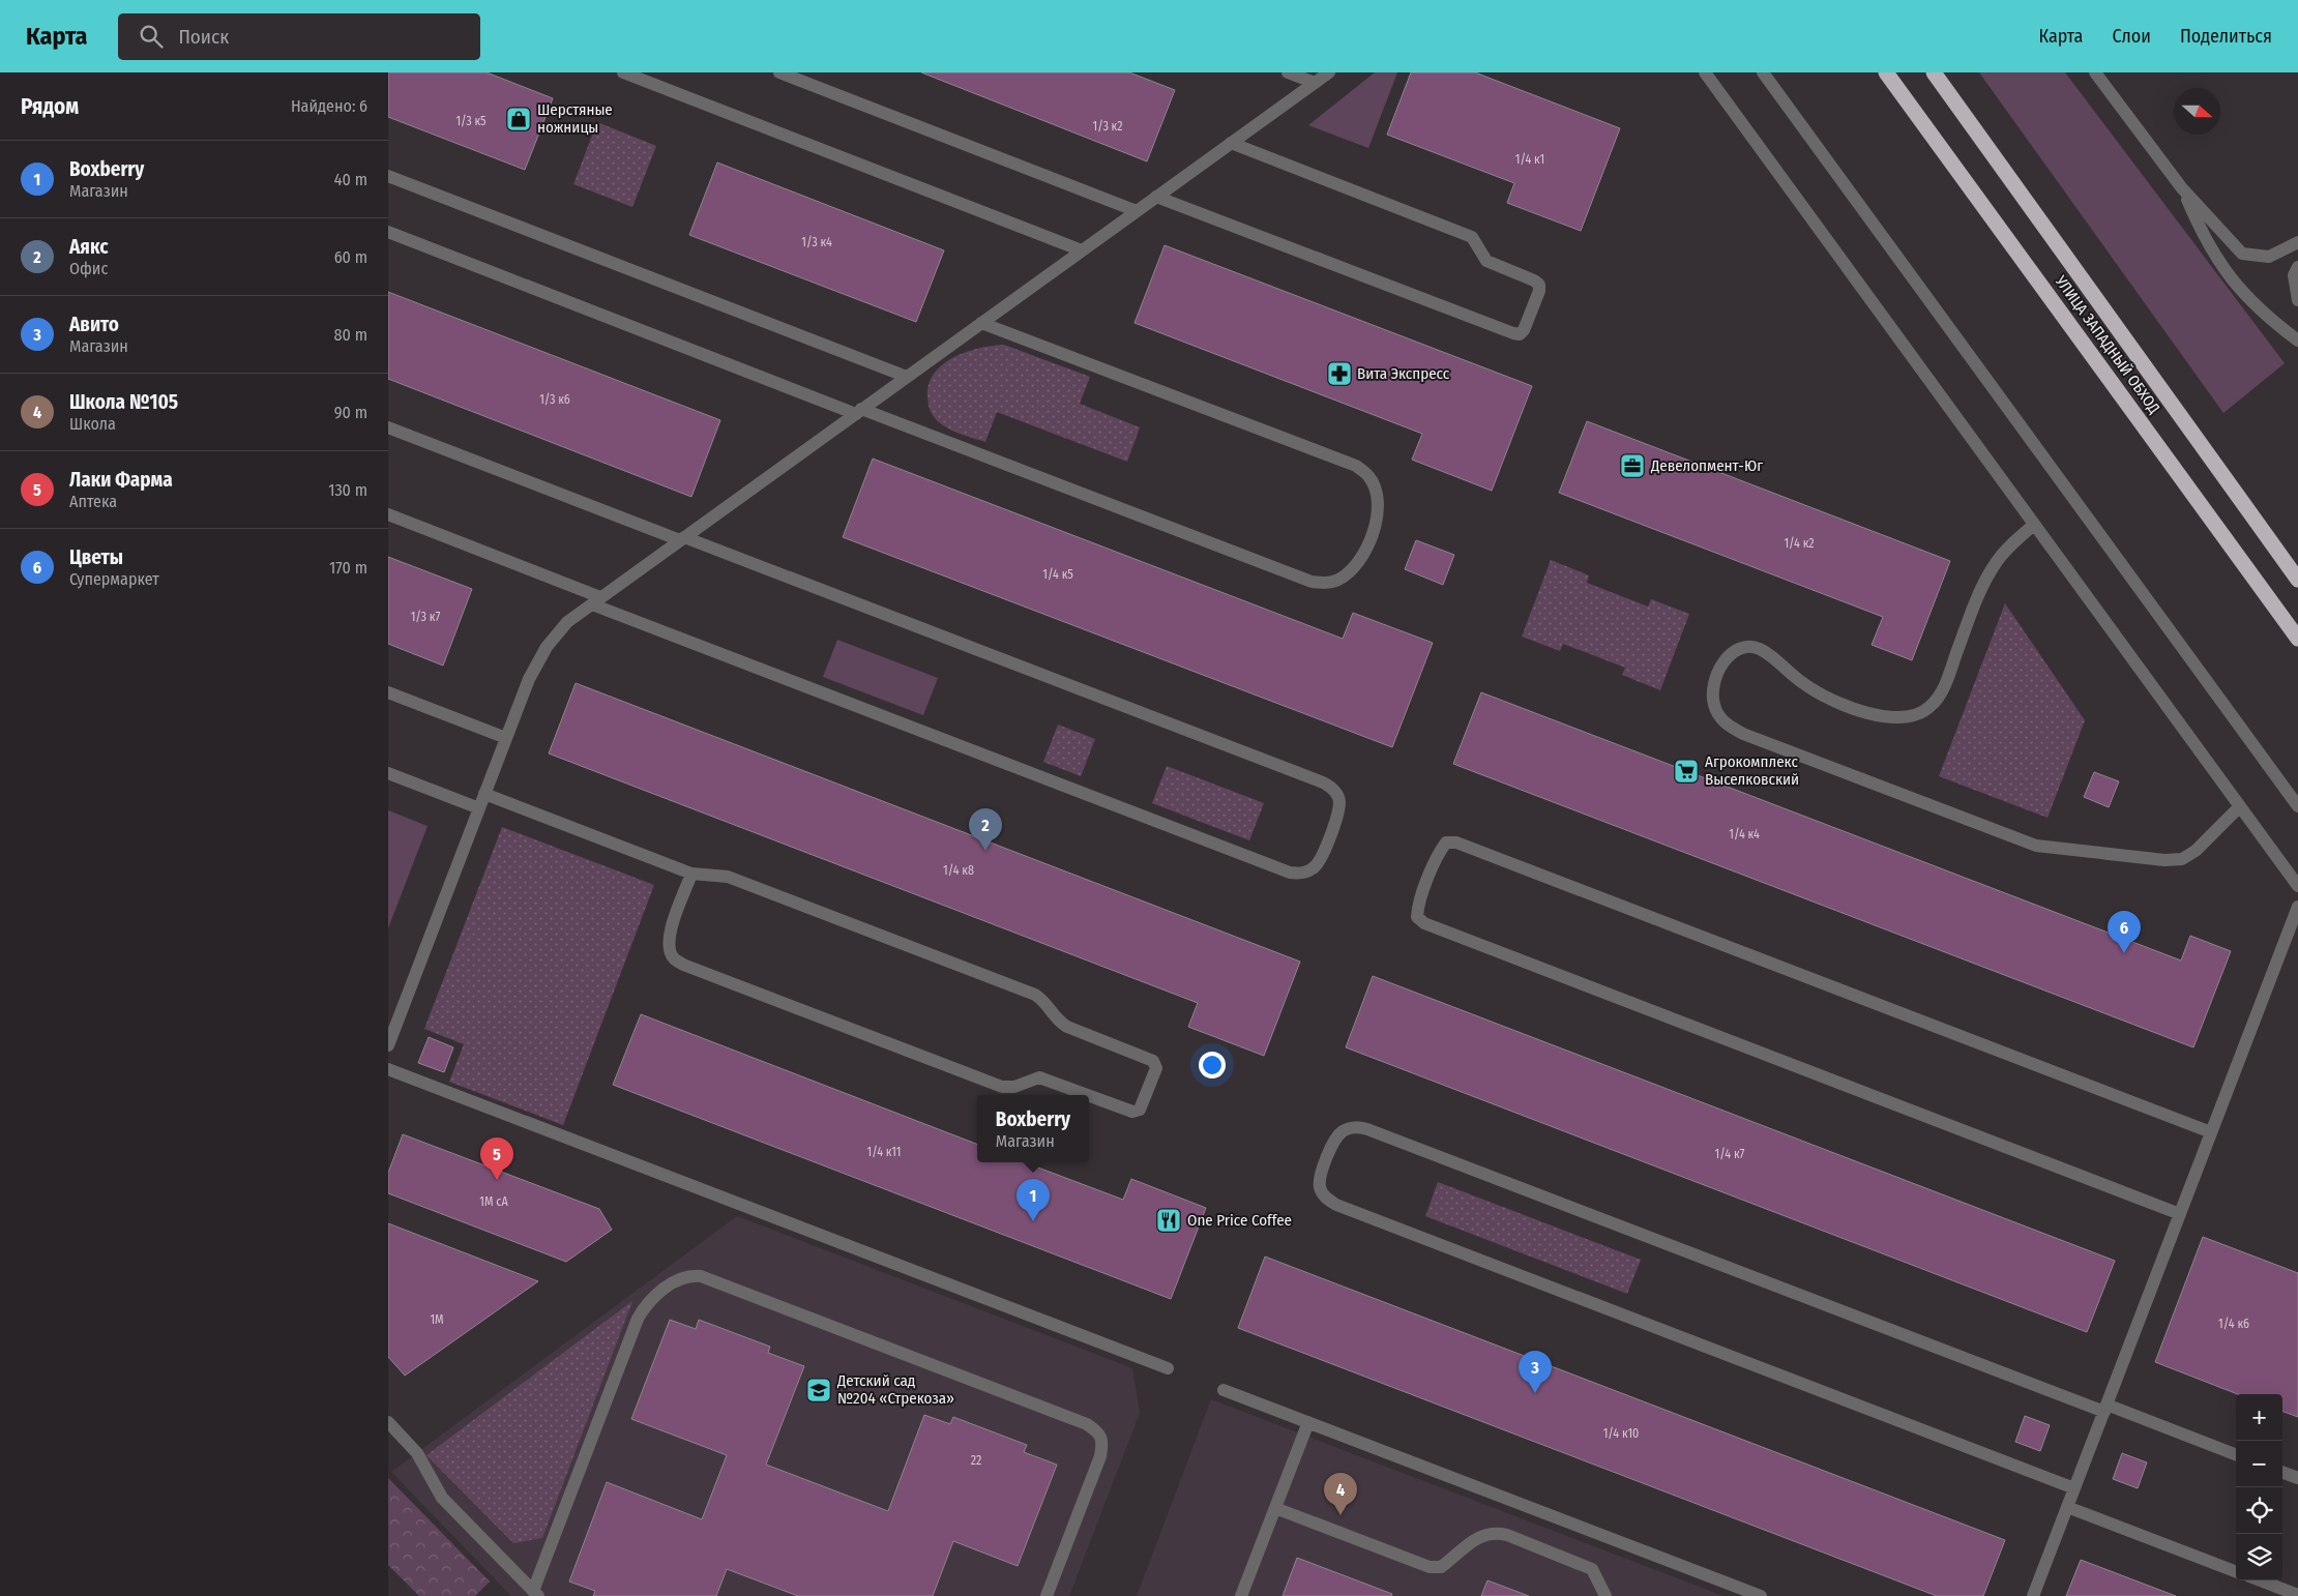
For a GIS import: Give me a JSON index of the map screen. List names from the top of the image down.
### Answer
{
  "streets": {
    "highway": ["УЛИЦА ЗАПАДНЫЙ ОБХОД"]
  },
  "places": {
    "shop": ["Шерстяные ножницы"],
    "pharmacy": ["Вита Экспресс"],
    "office": ["Девелопмент-Юг"],
    "supermarket": ["Агрокомплекс Выселковский"],
    "restaurant": ["One Price Coffee"],
    "school or university": ["Детский сад №204 «Стрекоза»"]
  },
  "house_numbers": [
    "1/3 к5",
    "1/3 к2",
    "1/4 к1",
    "1/3 к4",
    "1/3 к6",
    "1/4 к2",
    "1/4 к5",
    "1/3 к7",
    "1/4 к4",
    "1/4 к8",
    "1/4 к11",
    "1/4 к7",
    "1М сА",
    "1М",
    "1/4 к6",
    "1/4 к10",
    "22"
  ],
  "north": "right",
  "page": {
    "header": "Карта",
    "search": "Поиск",
    "nav": ["Карта", "Слои", "Поделиться"],
    "heading": ["Рядом", "Найдено: 6"],
    "list": [
      {
        "mark": "1",
        "name": "Boxberry",
        "note": "Магазин",
        "value": "40 m"
      },
      {
        "mark": "2",
        "name": "Аякс",
        "note": "Офис",
        "value": "60 m"
      },
      {
        "mark": "3",
        "name": "Авито",
        "note": "Магазин",
        "value": "80 m"
      },
      {
        "mark": "4",
        "name": "Школа №105",
        "note": "Школа",
        "value": "90 m"
      },
      {
        "mark": "5",
        "name": "Лаки Фарма",
        "note": "Аптека",
        "value": "130 m"
      },
      {
        "mark": "6",
        "name": "Цветы",
        "note": "Супермаркет",
        "value": "170 m"
      }
    ],
    "pins": [
      "2",
      "6",
      "5",
      "1",
      "3",
      "4"
    ],
    "popup": ["Boxberry", "Магазин"],
    "map_buttons": ["+", "−"]
  }
}
